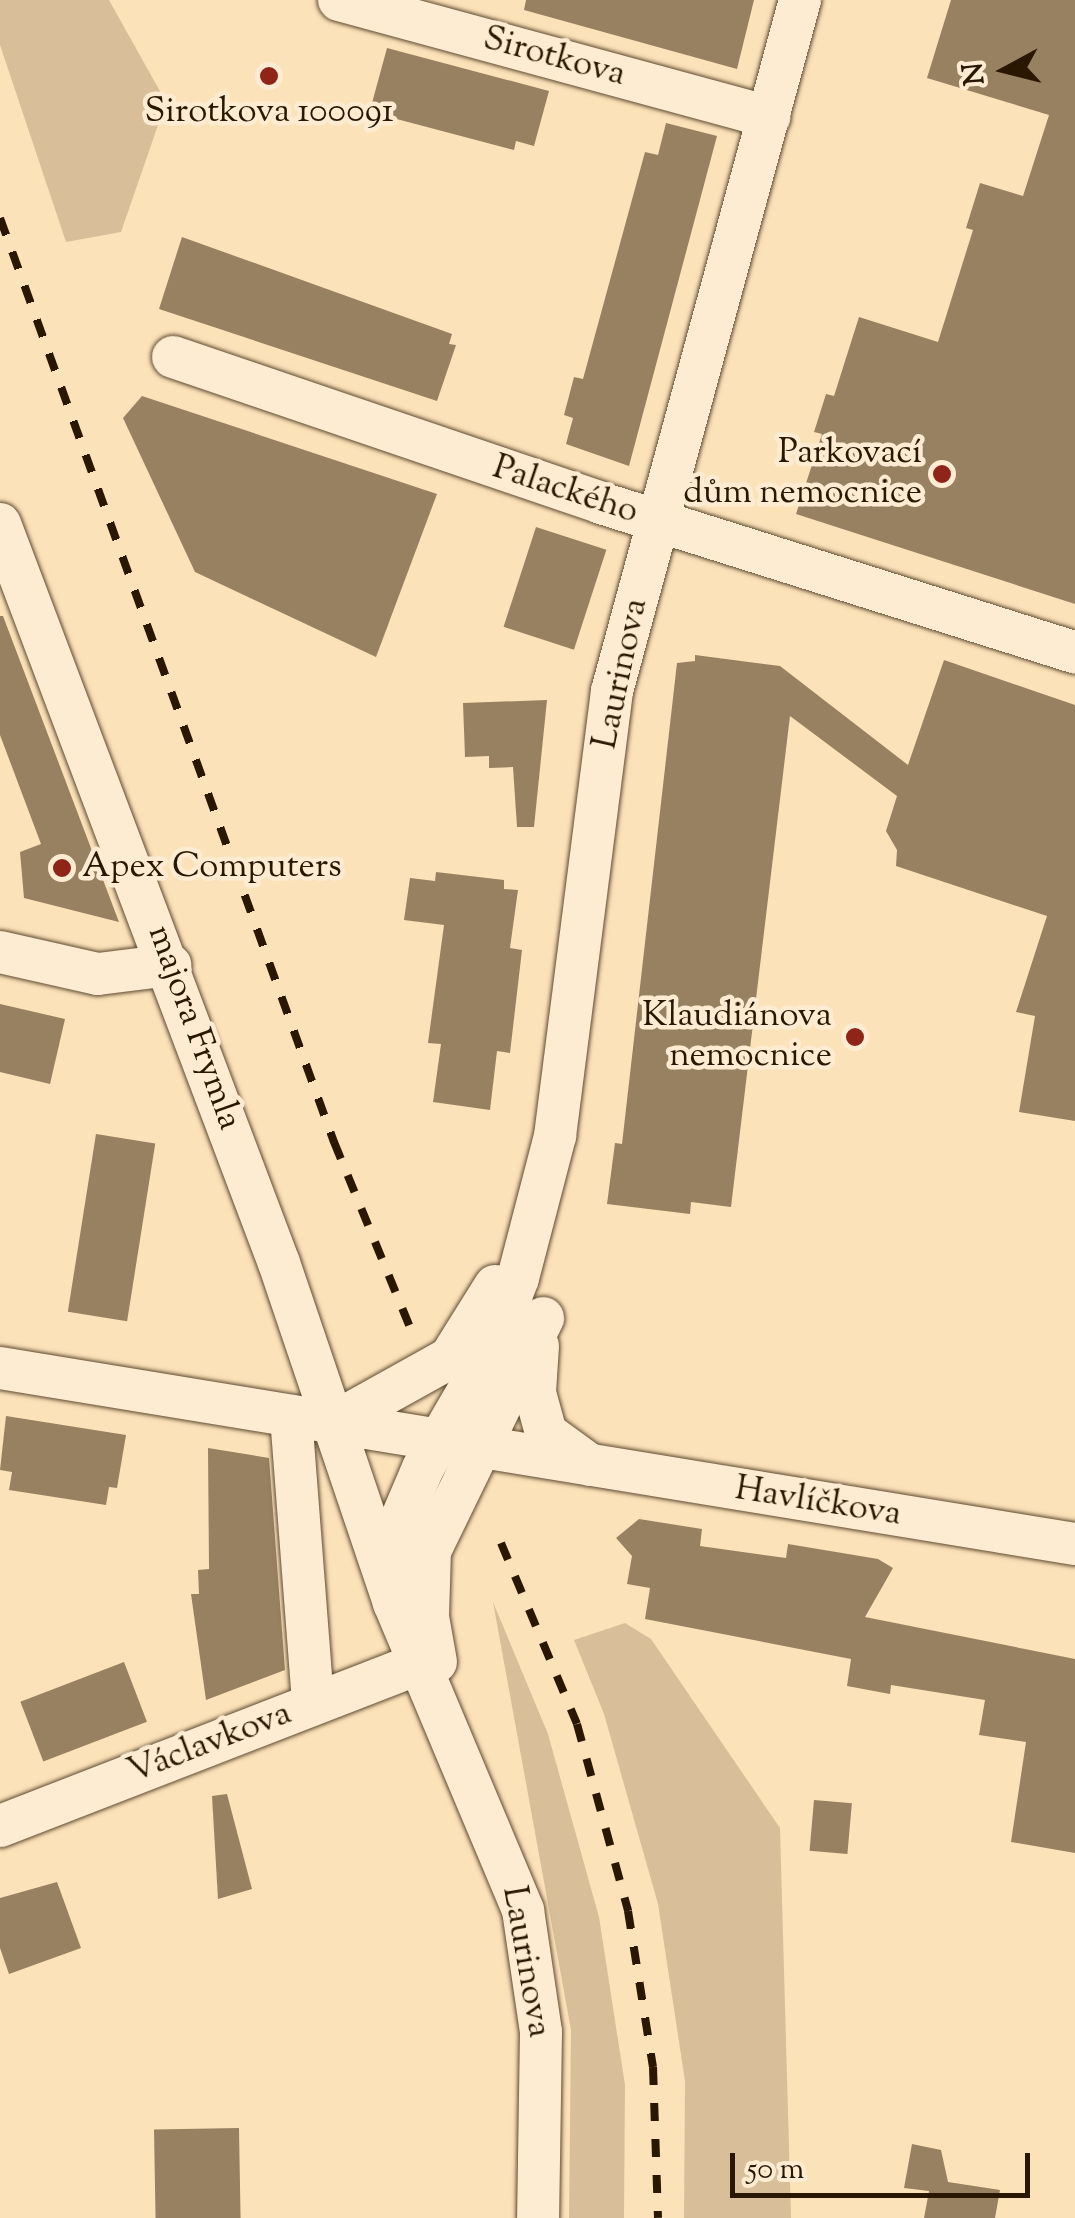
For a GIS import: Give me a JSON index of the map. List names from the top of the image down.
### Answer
{
  "streets": {
    "street": [
      "Sirotkova",
      "Palackého",
      "Laurinova",
      "majora Frymla",
      "Havlíčkova",
      "Václavkova"
    ]
  },
  "crossings": [
    ["Sirotkova", "Laurinova"],
    ["Palackého", "Laurinova"],
    ["Laurinova", "majora Frymla"],
    ["Laurinova", "Havlíčkova"],
    ["Laurinova", "Václavkova"],
    ["majora Frymla", "Havlíčkova"]
  ],
  "places": [
    "Sirotkova 100091",
    "Parkovací dům nemocnice",
    "Apex Computers",
    "Klaudiánova nemocnice"
  ],
  "scale_bar": "50 m",
  "north": "left"
}
